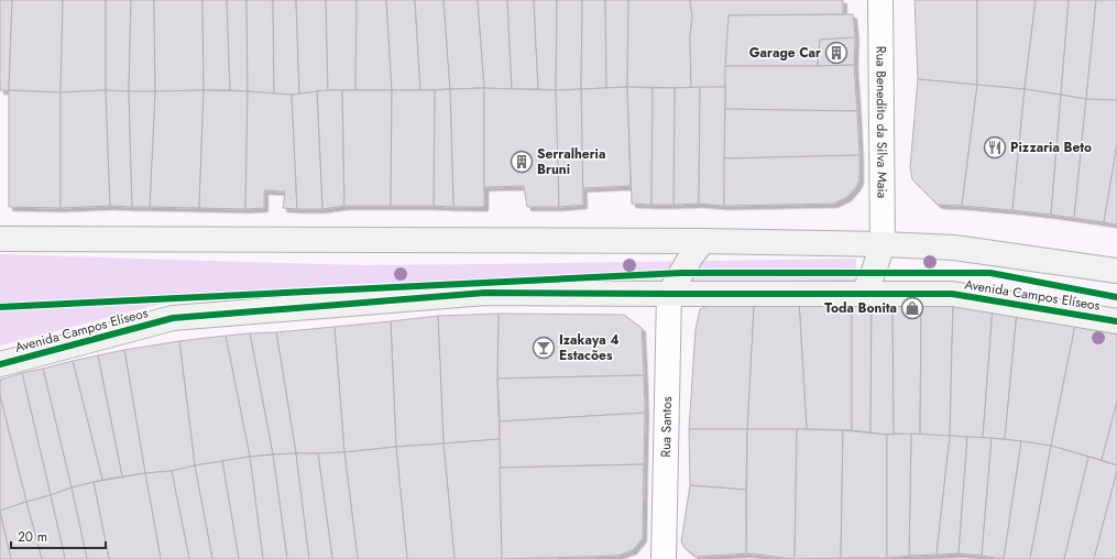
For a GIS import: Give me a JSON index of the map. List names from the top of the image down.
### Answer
{
  "streets": {
    "street": ["Rua Benedito da Silva Maia", "Avenida Campos Elíseos", "Rua Santos"]
  },
  "crossings": [
    ["Avenida Campos Elíseos", "Rua Santos"]
  ],
  "places": {
    "building": ["Garage Car", "Serralheria Bruni"],
    "restaurant": ["Pizzaria Beto"],
    "shop": ["Toda Bonita"],
    "bar": ["Izakaya 4 Estacões"]
  },
  "scale_bar": "20 m"
}
